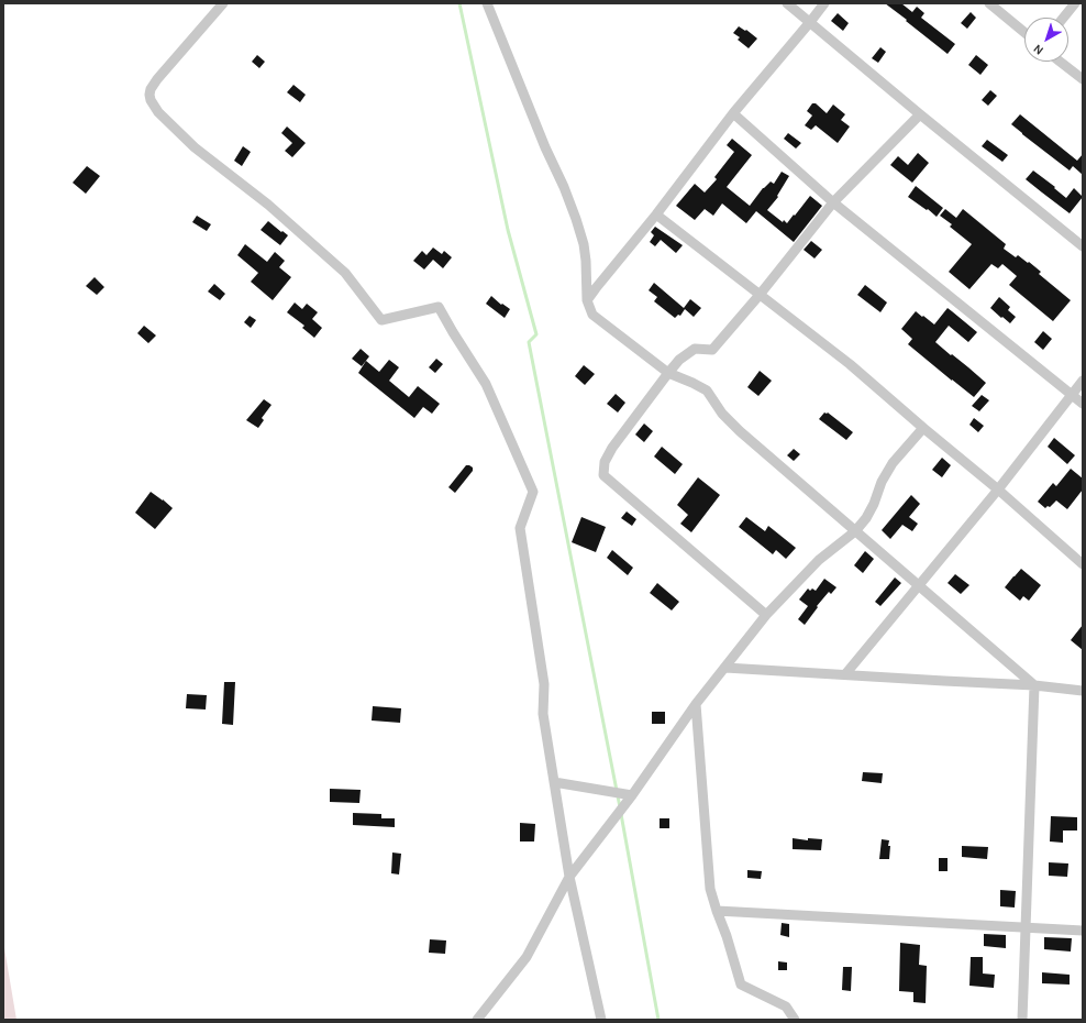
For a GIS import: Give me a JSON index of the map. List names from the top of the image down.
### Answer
{
  "north": "bottom left"
}
